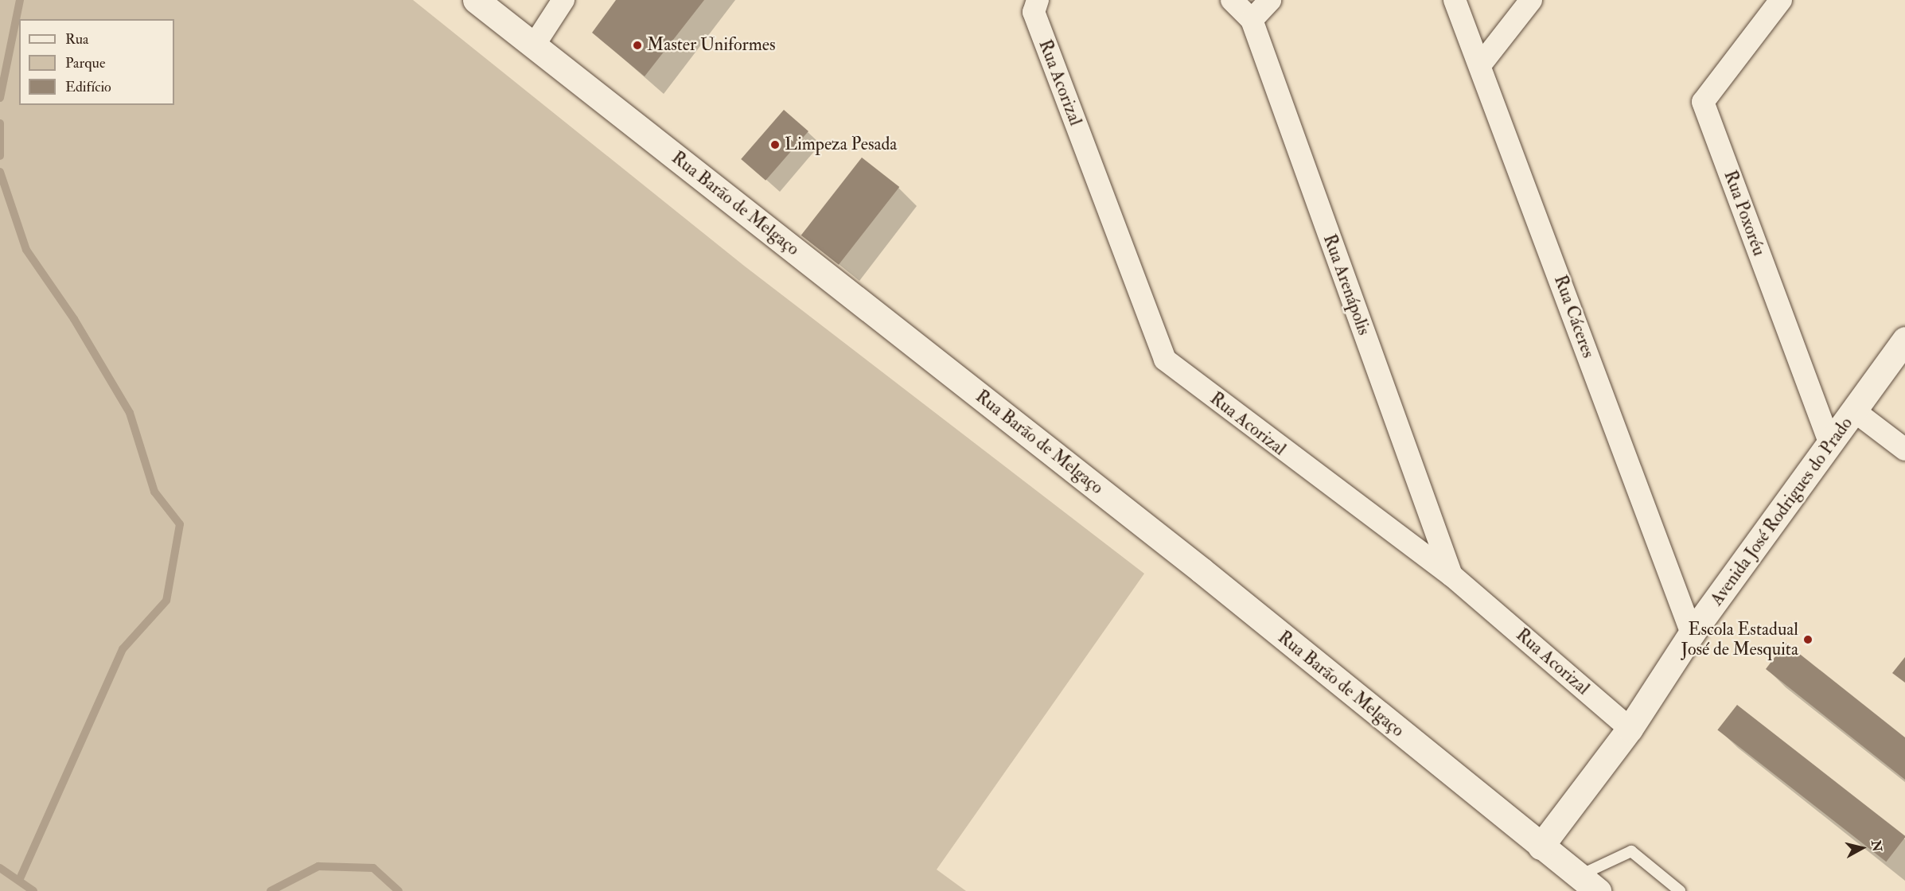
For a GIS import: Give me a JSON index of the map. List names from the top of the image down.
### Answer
{
  "streets": {
    "street": [
      "Rua Acorizal",
      "Rua Barão de Melgaço",
      "Rua Poxoréu",
      "Rua Arenápolis",
      "Rua Cáceres",
      "Avenida José Rodrigues do Prado"
    ]
  },
  "crossings": [
    ["Rua Acorizal", "Rua Arenápolis"],
    ["Rua Acorizal", "Avenida José Rodrigues do Prado"],
    ["Rua Barão de Melgaço", "Avenida José Rodrigues do Prado"],
    ["Rua Poxoréu", "Avenida José Rodrigues do Prado"],
    ["Rua Cáceres", "Avenida José Rodrigues do Prado"]
  ],
  "places": ["Master Uniformes", "Limpeza Pesada", "Escola Estadual José de Mesquita"],
  "legend": ["Rua", "Parque", "Edifício"],
  "north": "right"
}
